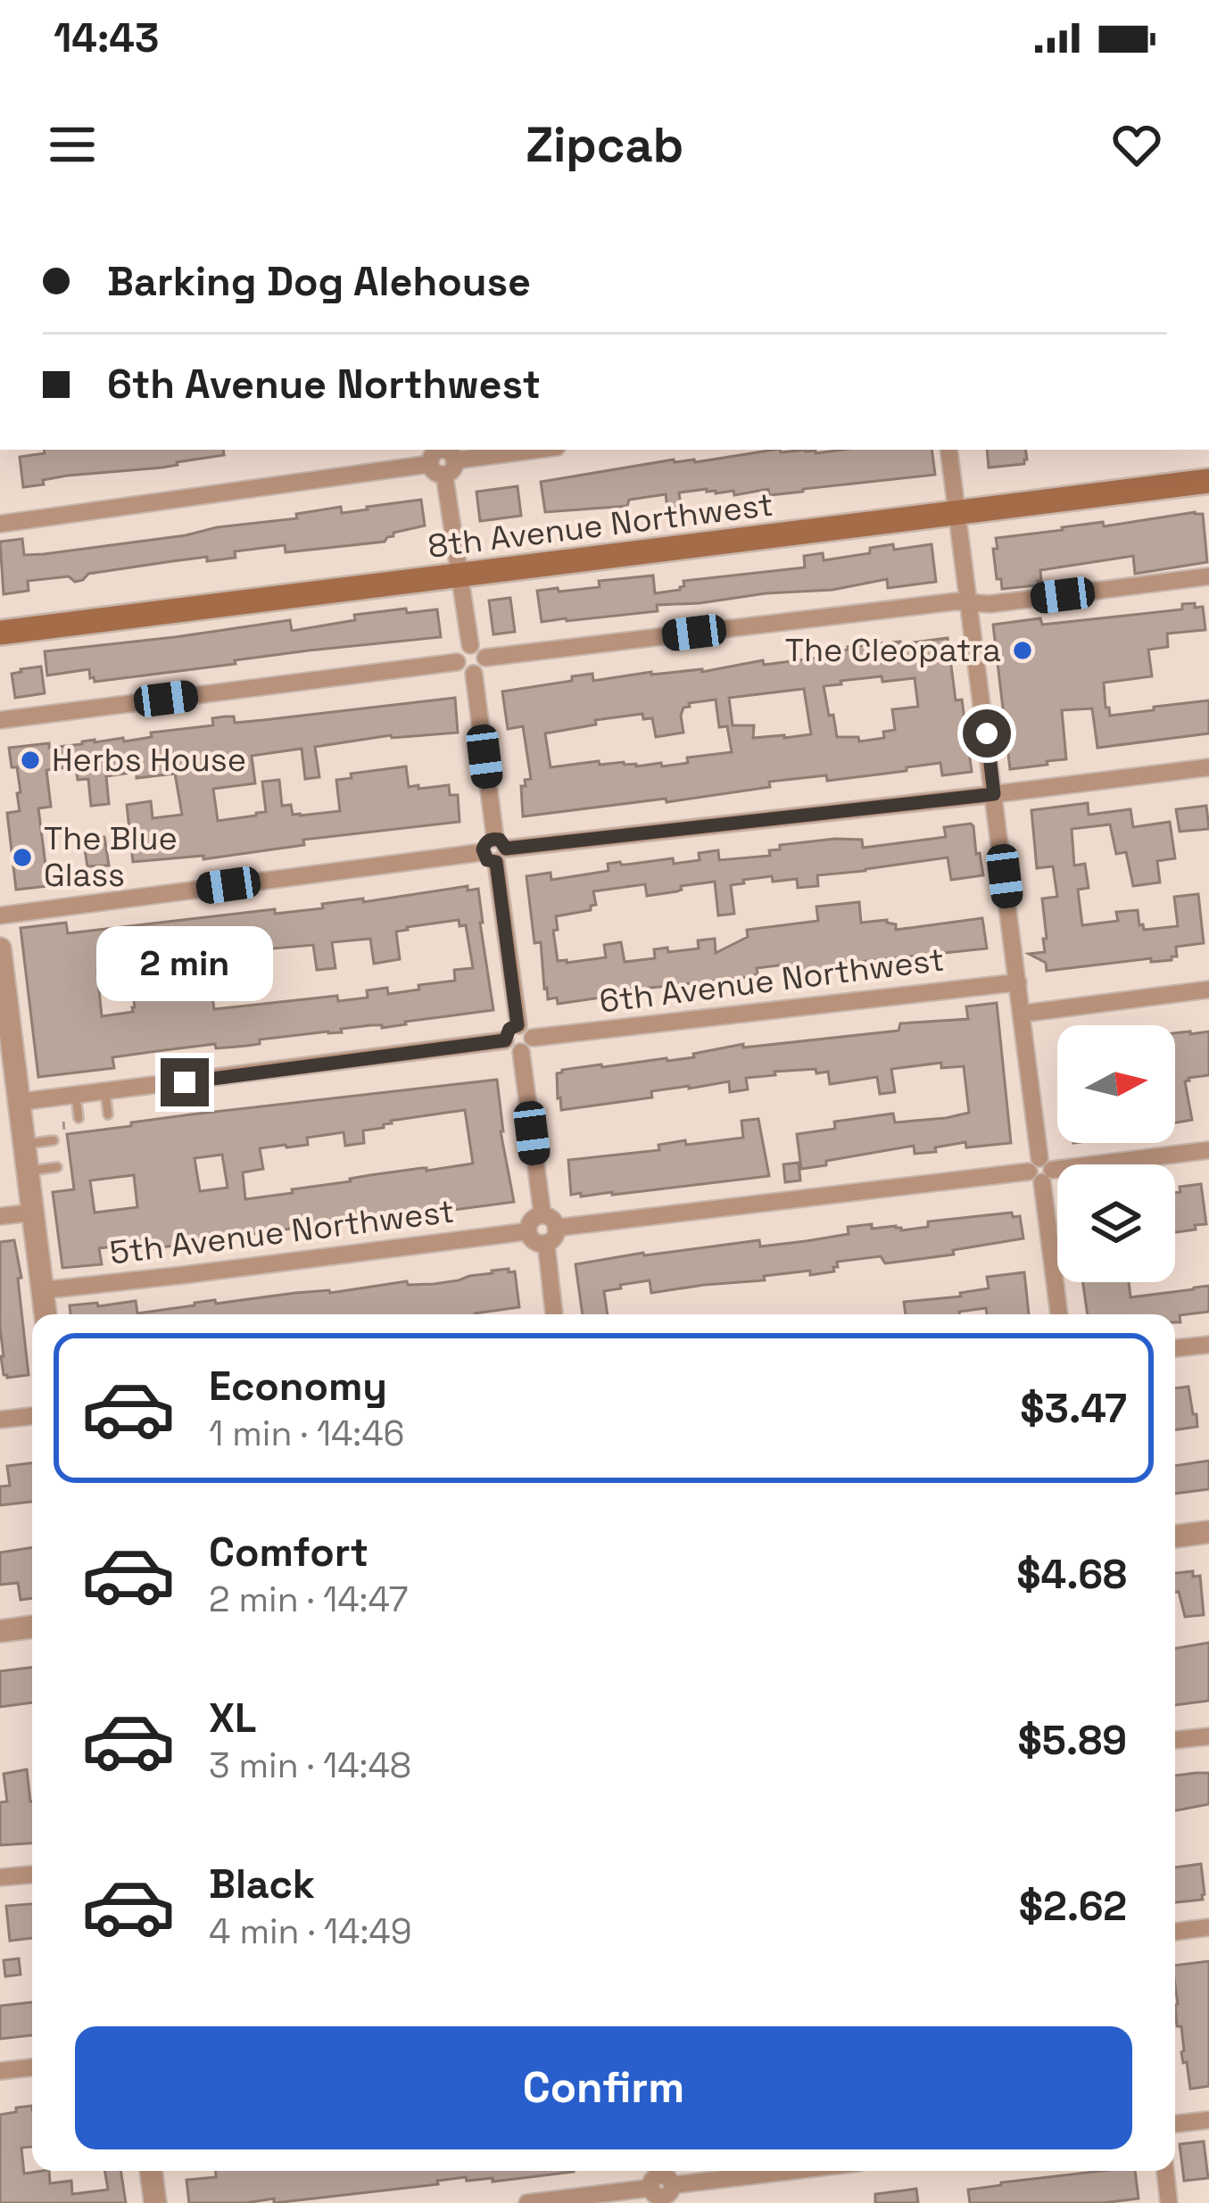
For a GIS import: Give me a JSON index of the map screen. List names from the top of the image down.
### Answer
{
  "streets": {
    "main road": ["8th Avenue Northwest"],
    "street": ["6th Avenue Northwest", "5th Avenue Northwest"]
  },
  "places": ["The Cleopatra", "Herbs House", "The Blue Glass"],
  "north": "right",
  "page": {
    "status": "14:43",
    "header": "Zipcab",
    "banner": ["Barking Dog Alehouse", "6th Avenue Northwest"],
    "bubble": "2 min",
    "list": [
      {
        "name": "Economy",
        "note": "1 min · 14:46",
        "value": "$3.47"
      },
      {
        "name": "Comfort",
        "note": "2 min · 14:47",
        "value": "$4.68"
      },
      {
        "name": "XL",
        "note": "3 min · 14:48",
        "value": "$5.89"
      },
      {
        "name": "Black",
        "note": "4 min · 14:49",
        "value": "$2.62"
      }
    ],
    "buttons": "Confirm"
  }
}
